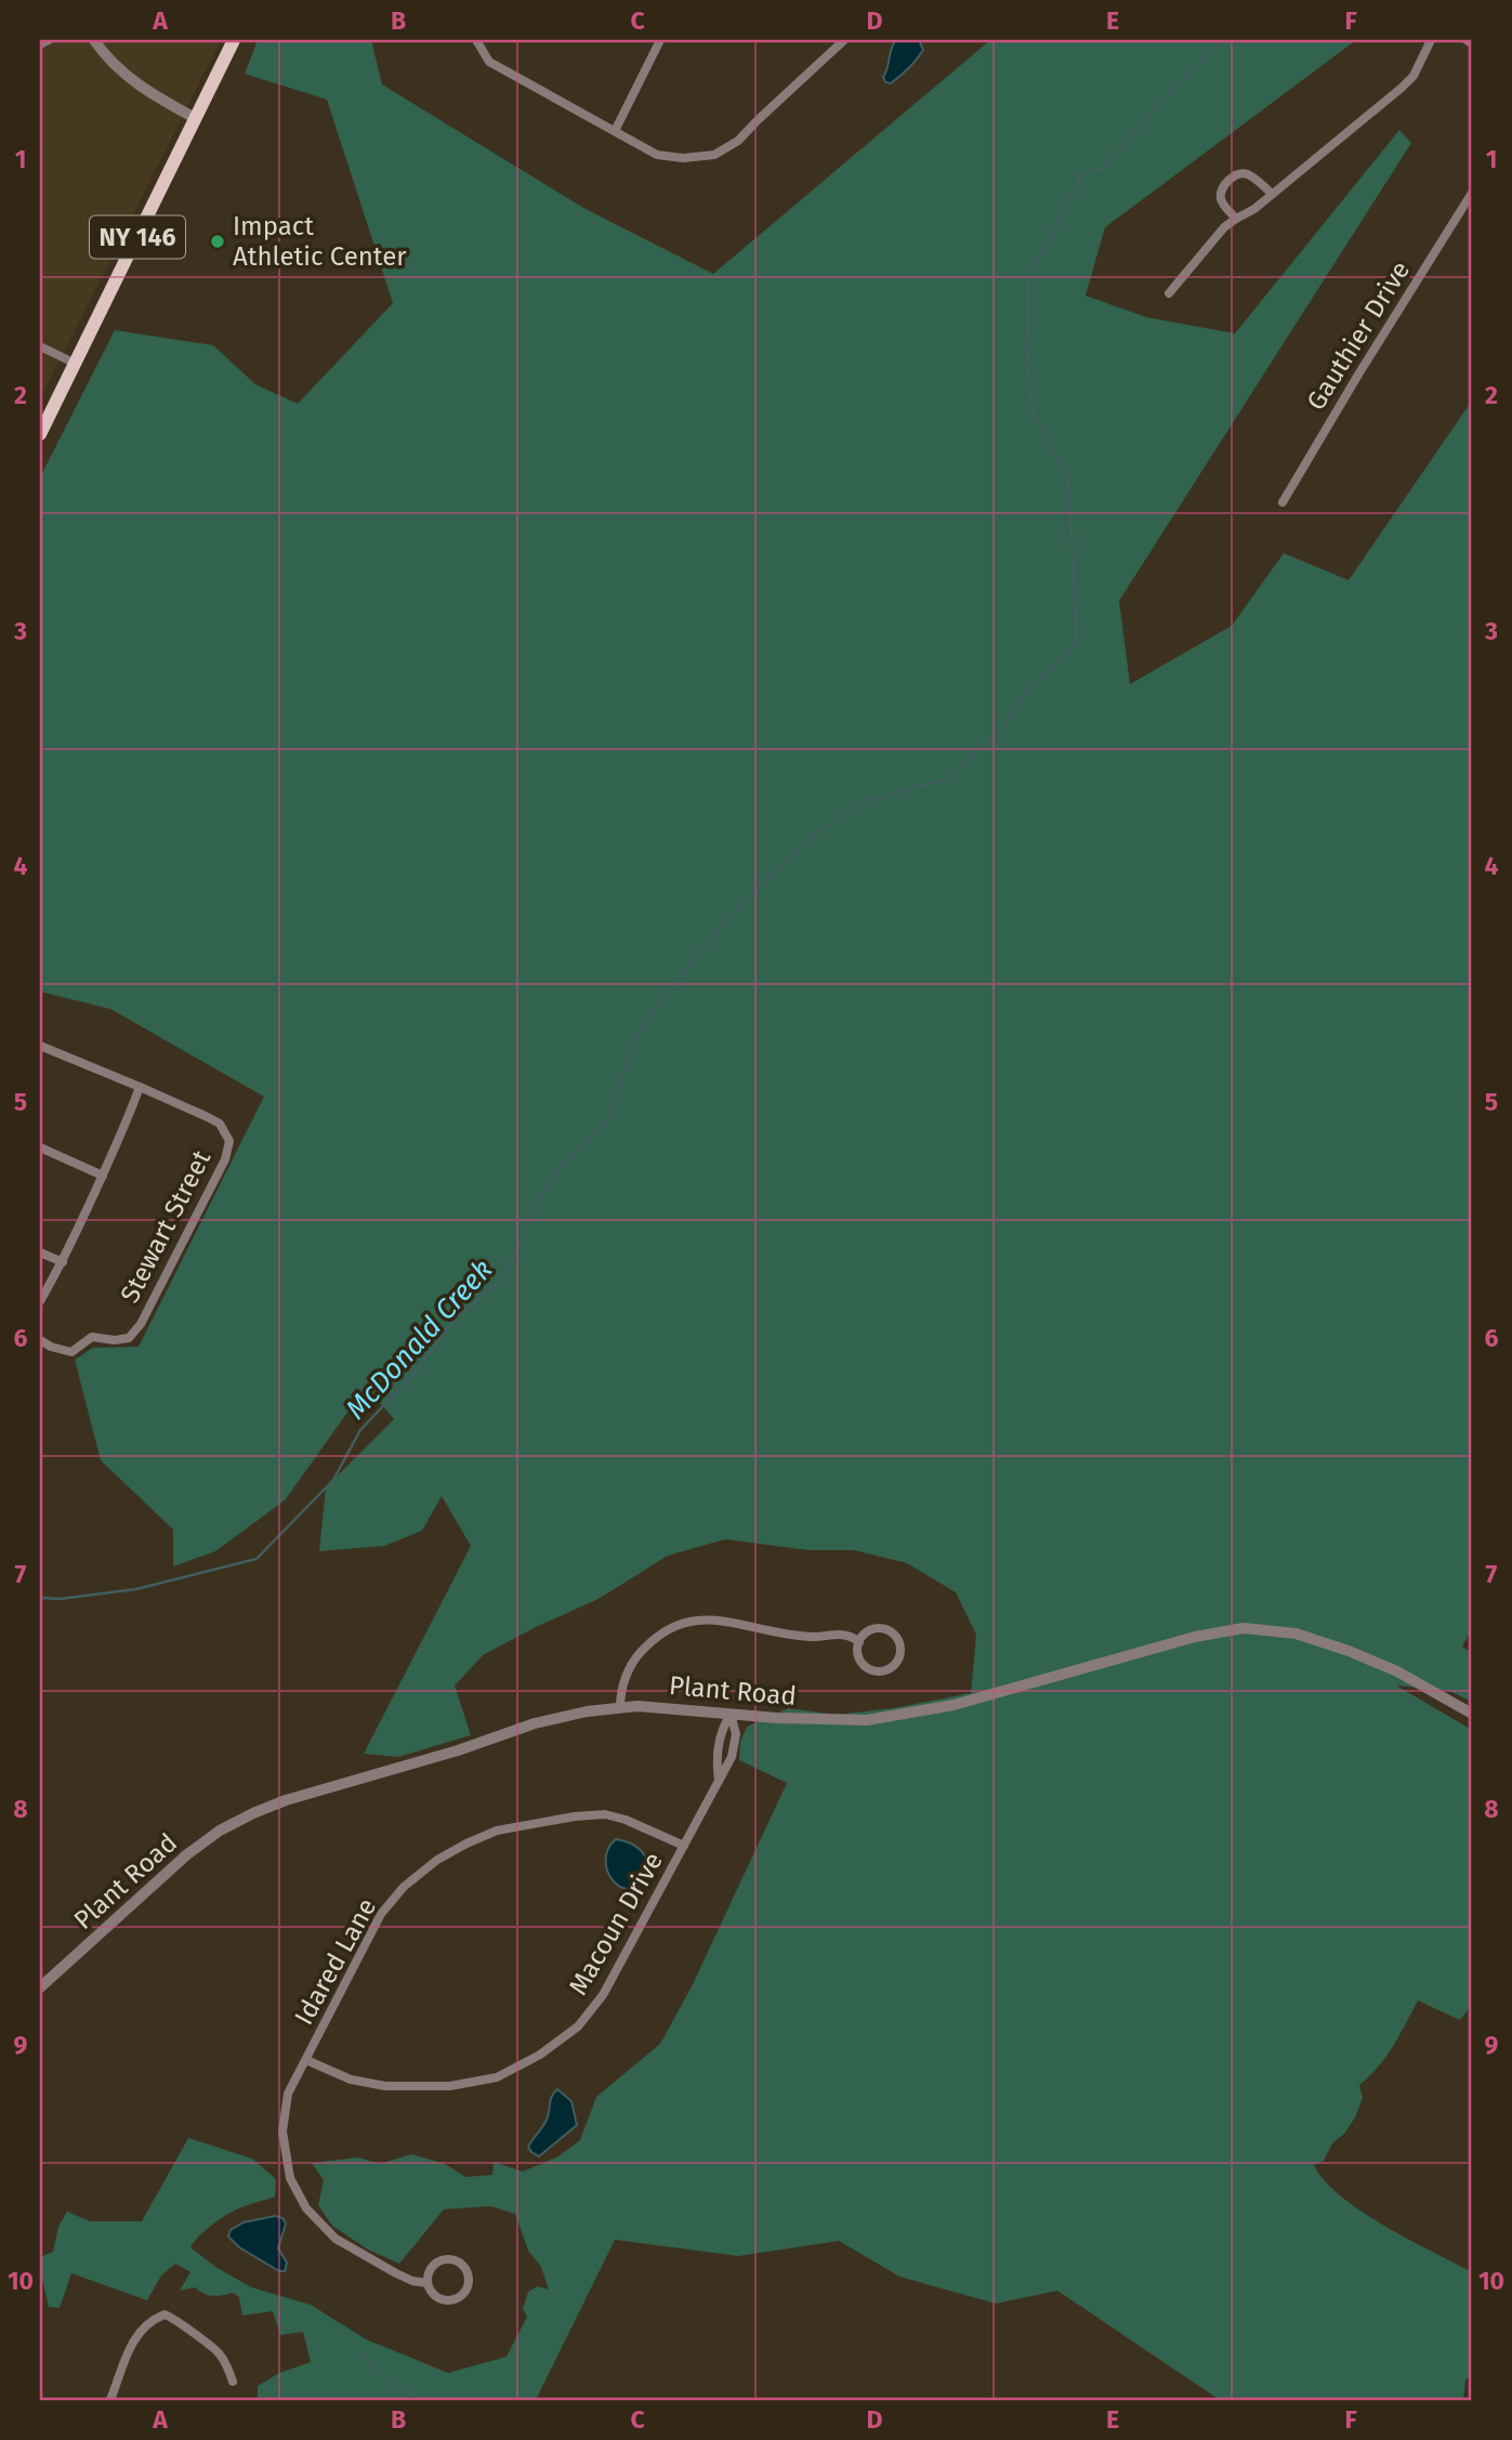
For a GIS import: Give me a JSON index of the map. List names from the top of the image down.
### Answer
{
  "streets": {
    "main road": ["NY 146"],
    "street": [
      "Gauthier Drive",
      "Stewart Street",
      "Plant Road",
      "Macoun Drive",
      "Idared Lane"
    ]
  },
  "crossings": [
    ["Plant Road", "Macoun Drive"],
    ["Macoun Drive", "Idared Lane"]
  ],
  "water": ["McDonald Creek"],
  "places": ["Impact Athletic Center"],
  "grid": {
    "columns": [
      "A",
      "B",
      "C",
      "D",
      "E",
      "F"
    ],
    "rows": [
      "1",
      "2",
      "3",
      "4",
      "5",
      "6",
      "7",
      "8",
      "9",
      "10"
    ]
  }
}
